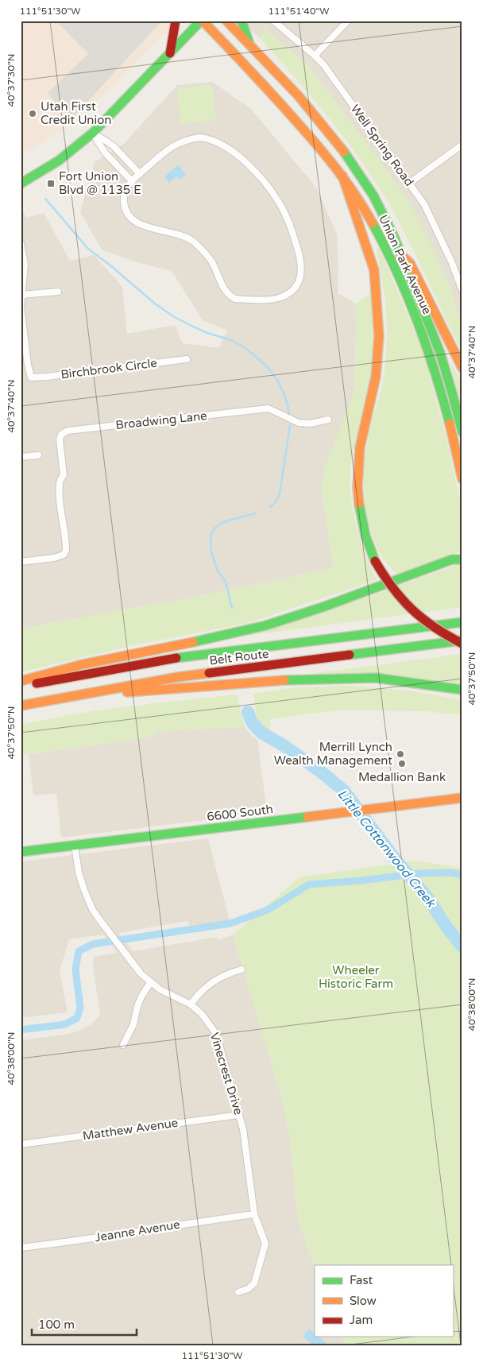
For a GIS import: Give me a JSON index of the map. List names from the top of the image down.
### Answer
{
  "streets": {
    "main road": ["Union Park Avenue", "Belt Route", "6600 South"],
    "street": [
      "Well Spring Road",
      "Birchbrook Circle",
      "Broadwing Lane",
      "Vinecrest Drive",
      "Matthew Avenue",
      "Jeanne Avenue"
    ]
  },
  "crossings": [
    ["6600 South", "Vinecrest Drive"],
    ["Vinecrest Drive", "Matthew Avenue"],
    ["Vinecrest Drive", "Jeanne Avenue"]
  ],
  "water": ["Little Cottonwood Creek"],
  "parks": ["Wheeler Historic Farm"],
  "places": {
    "other": ["Utah First Credit Union", "Merrill Lynch Wealth Management", "Medallion Bank"],
    "transit": ["Fort Union Blvd @ 1135 E"]
  },
  "legend": ["Fast", "Slow", "Jam"],
  "scale_bar": "100 m",
  "coordinates": [
    "111°51'30\"W",
    "111°51'40\"W",
    "40°37'30\"N",
    "40°37'40\"N",
    "40°37'50\"N",
    "40°38'00\"N"
  ]
}
